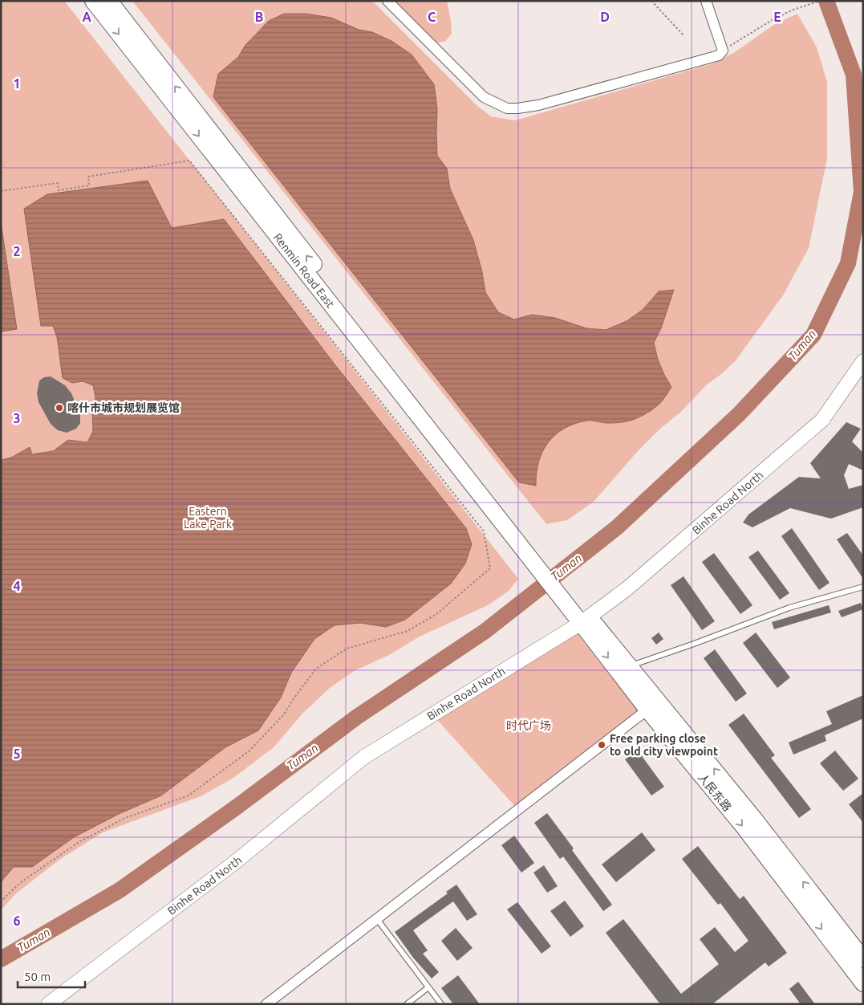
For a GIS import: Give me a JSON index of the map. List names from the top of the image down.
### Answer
{
  "streets": {
    "main road": ["Renmin Road East", "Binhe Road North", "人民东路"]
  },
  "crossings": [
    ["Renmin Road East", "人民东路"],
    ["Binhe Road North", "人民东路"]
  ],
  "water": ["Tuman"],
  "parks": ["Eastern Lake Park", "时代广场"],
  "places": ["喀什市城市规划展览馆", "Free parking close to old city viewpoint"],
  "scale_bar": "50 m",
  "grid": {
    "columns": [
      "A",
      "B",
      "C",
      "D",
      "E"
    ],
    "rows": [
      "1",
      "2",
      "3",
      "4",
      "5",
      "6"
    ]
  }
}
